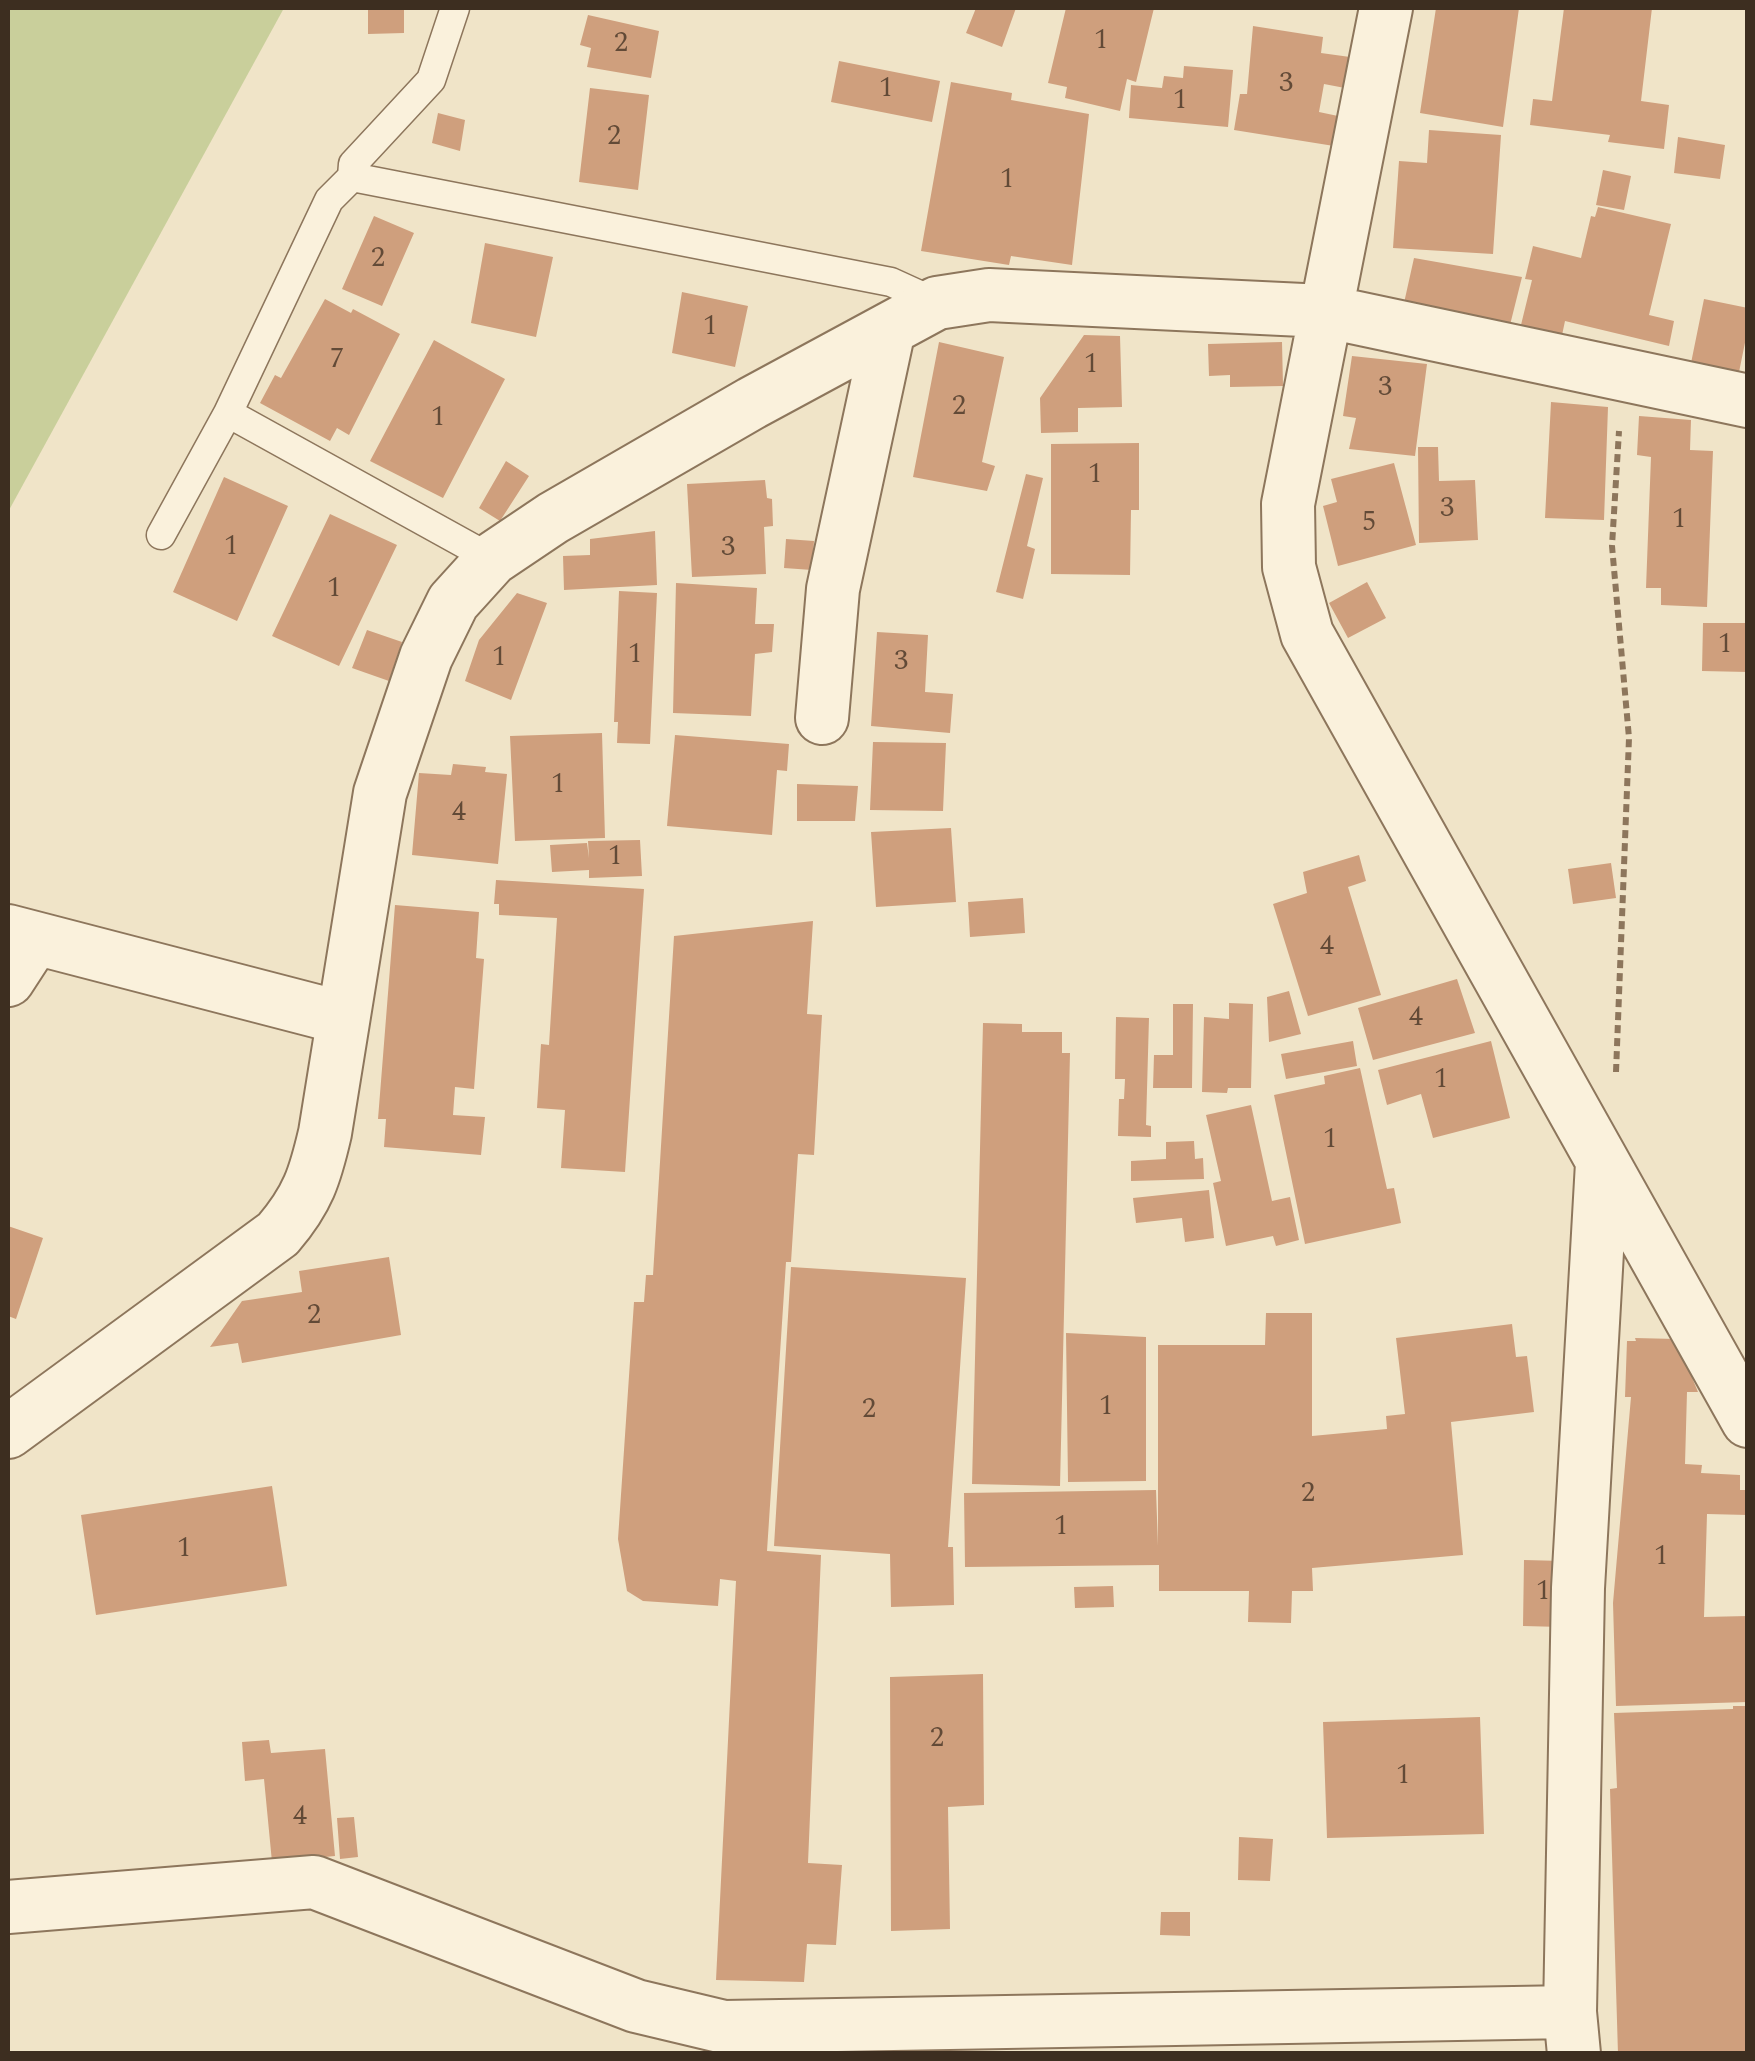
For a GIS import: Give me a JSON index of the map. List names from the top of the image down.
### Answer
{
  "house_numbers": [
    "1",
    "2",
    "3",
    "1",
    "1",
    "2",
    "1",
    "2",
    "1",
    "7",
    "1",
    "3",
    "2",
    "1",
    "1",
    "3",
    "1",
    "5",
    "1",
    "3",
    "1",
    "1",
    "1",
    "1",
    "3",
    "1",
    "4",
    "1",
    "4",
    "4",
    "1",
    "1",
    "2",
    "1",
    "2",
    "2",
    "1",
    "1",
    "1",
    "1",
    "2",
    "1",
    "4"
  ]
}
